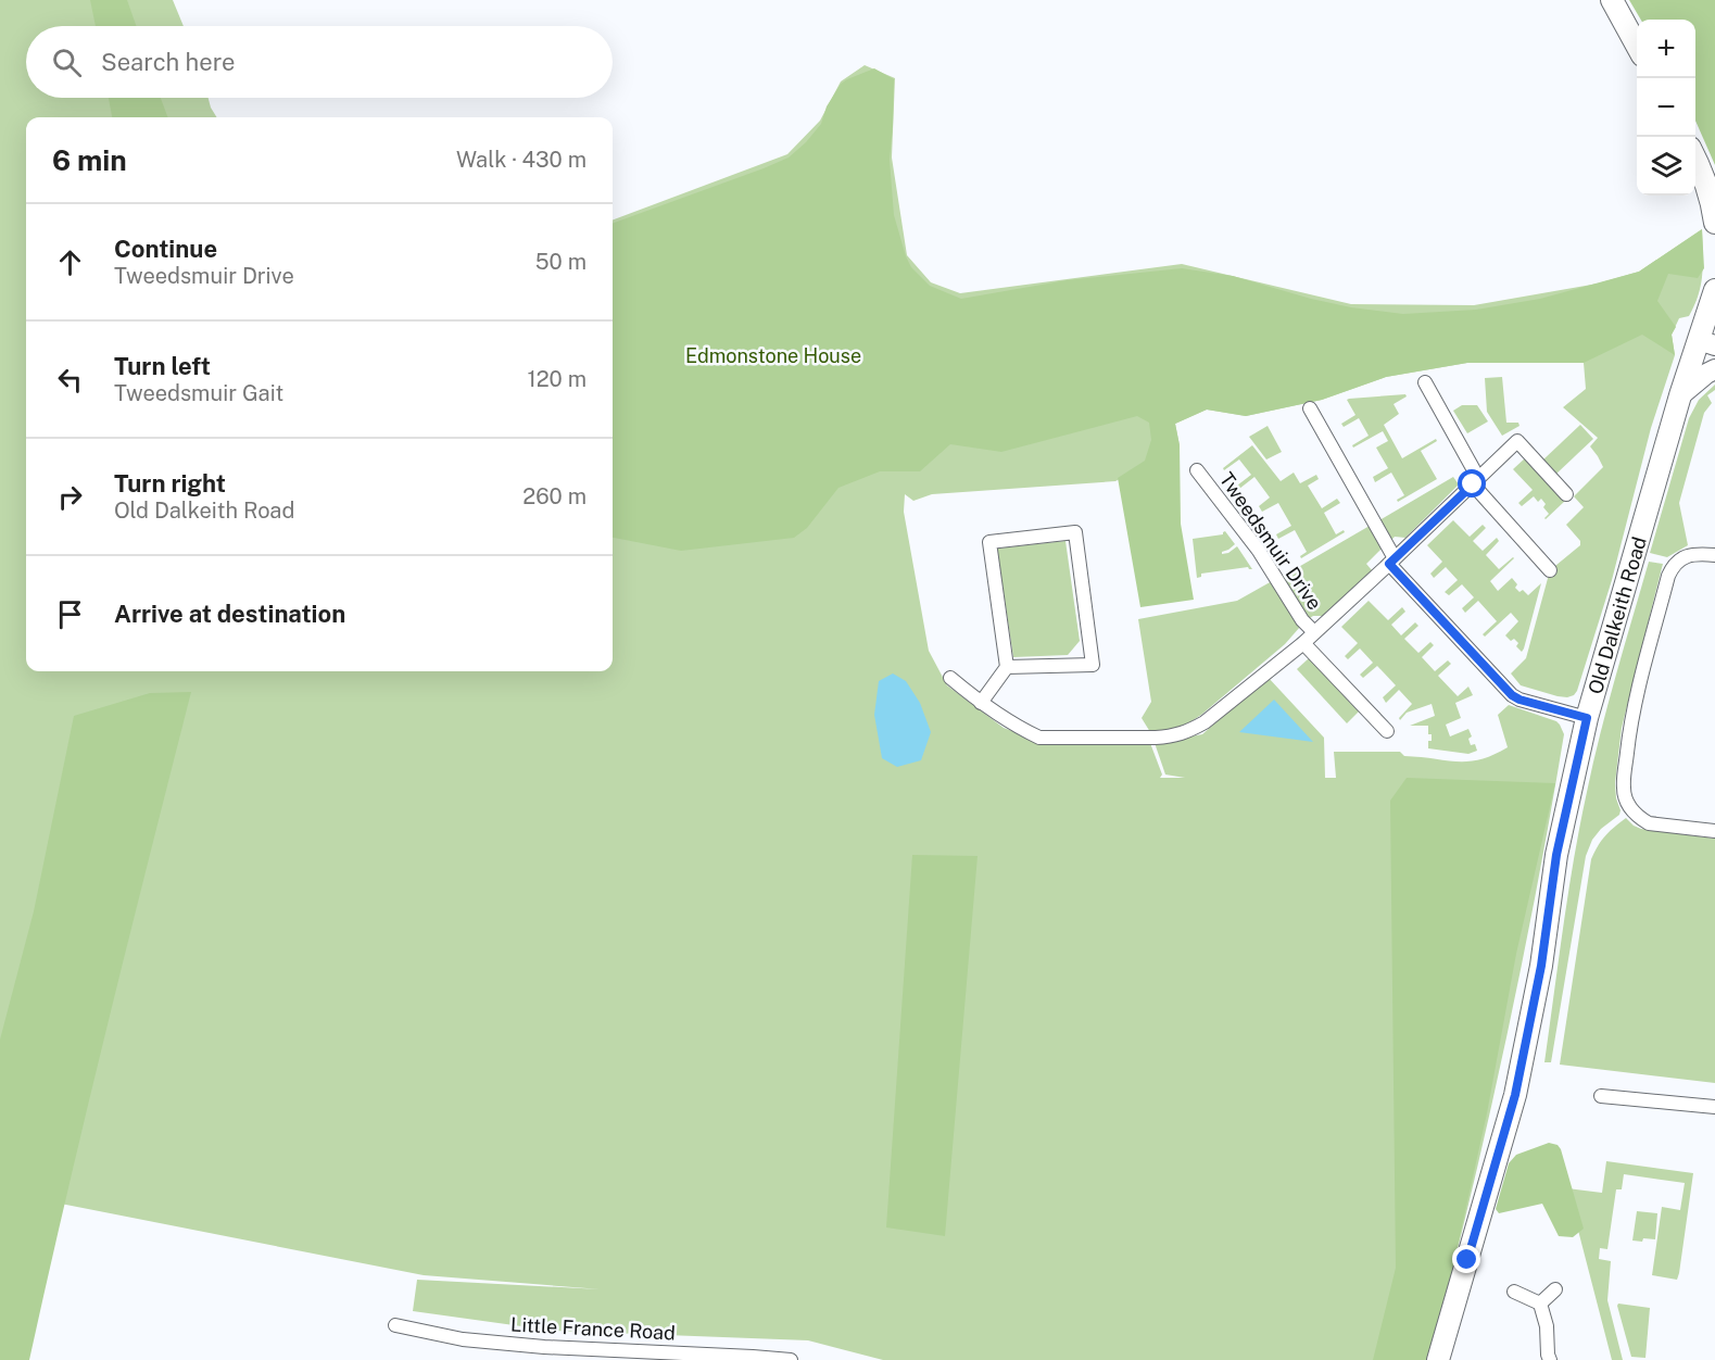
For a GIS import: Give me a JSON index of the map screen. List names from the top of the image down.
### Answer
{
  "streets": {
    "main road": ["Old Dalkeith Road"],
    "street": ["Tweedsmuir Drive", "Little France Road"]
  },
  "parks": ["Edmonstone House"],
  "page": {
    "map_buttons": ["+", "−"],
    "search": "Search here",
    "heading": ["6 min", "Walk · 430 m"],
    "list": [
      ["Continue", "Tweedsmuir Drive", "50 m"],
      ["Turn left", "Tweedsmuir Gait", "120 m"],
      ["Turn right", "Old Dalkeith Road", "260 m"],
      "Arrive at destination"
    ]
  }
}
